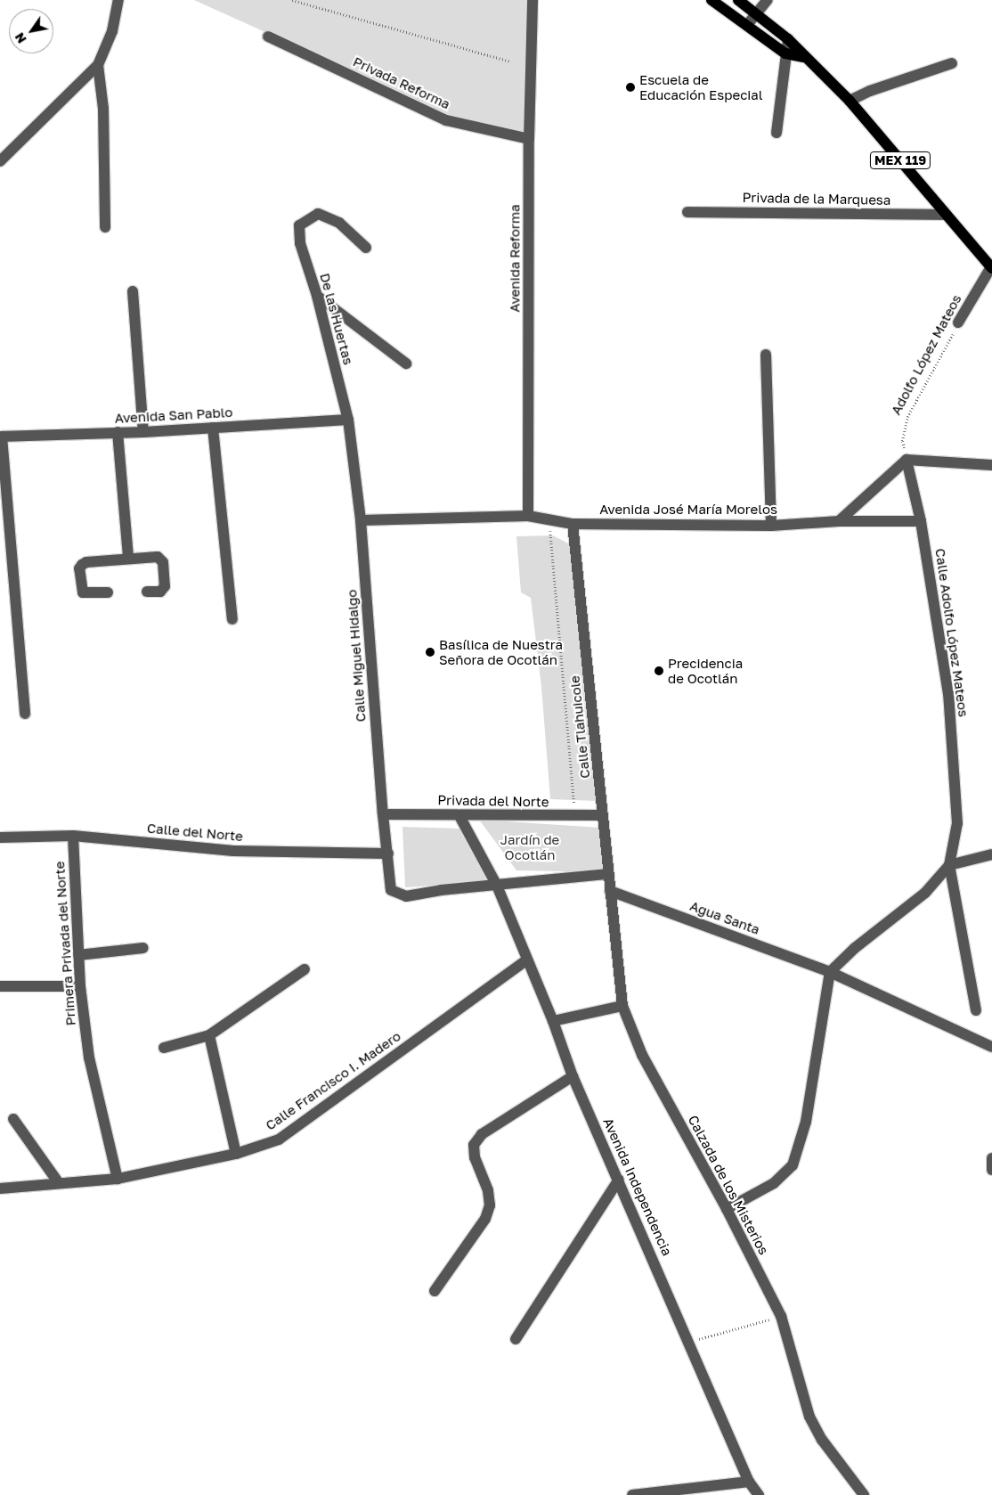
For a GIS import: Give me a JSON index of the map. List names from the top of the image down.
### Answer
{
  "streets": {
    "main road": ["MEX 119"],
    "street": [
      "Privada Reforma",
      "Privada de la Marquesa",
      "Avenida Reforma",
      "De las Huertas",
      "Adolfo López Mateos",
      "Avenida San Pablo",
      "Avenida José María Morelos",
      "Calle Adolfo López Mateos",
      "Calle Miguel Hidalgo",
      "Calle Tlahuicole",
      "Privada del Norte",
      "Calle del Norte",
      "Agua Santa",
      "Primera Privada del Norte",
      "Calle Francisco I. Madero",
      "Calzada de los Misterios",
      "Avenida Independencia"
    ]
  },
  "crossings": [
    ["Privada Reforma", "Avenida Reforma"],
    ["MEX 119", "Privada de la Marquesa"],
    ["MEX 119", "Adolfo López Mateos"],
    ["Avenida Reforma", "Avenida José María Morelos"],
    ["De las Huertas", "Avenida San Pablo"],
    ["De las Huertas", "Calle Miguel Hidalgo"],
    ["Adolfo López Mateos", "Calle Adolfo López Mateos"],
    ["Avenida San Pablo", "Calle Miguel Hidalgo"],
    ["Avenida José María Morelos", "Calle Adolfo López Mateos"],
    ["Avenida José María Morelos", "Calle Miguel Hidalgo"],
    ["Avenida José María Morelos", "Calle Tlahuicole"],
    ["Calle Miguel Hidalgo", "Privada del Norte"],
    ["Calle Miguel Hidalgo", "Calle del Norte"],
    ["Calle Miguel Hidalgo", "Avenida Independencia"],
    ["Calle Tlahuicole", "Privada del Norte"],
    ["Calle Tlahuicole", "Calzada de los Misterios"],
    ["Privada del Norte", "Avenida Independencia"],
    ["Calle del Norte", "Primera Privada del Norte"],
    ["Agua Santa", "Calzada de los Misterios"],
    ["Primera Privada del Norte", "Calle Francisco I. Madero"],
    ["Calle Francisco I. Madero", "Avenida Independencia"]
  ],
  "parks": ["Jardín de Ocotlán"],
  "places": ["Escuela de Educación Especial", "Basílica de Nuestra Señora de Ocotlán", "Precidencia de Ocotlán"],
  "north": "bottom left"
}
